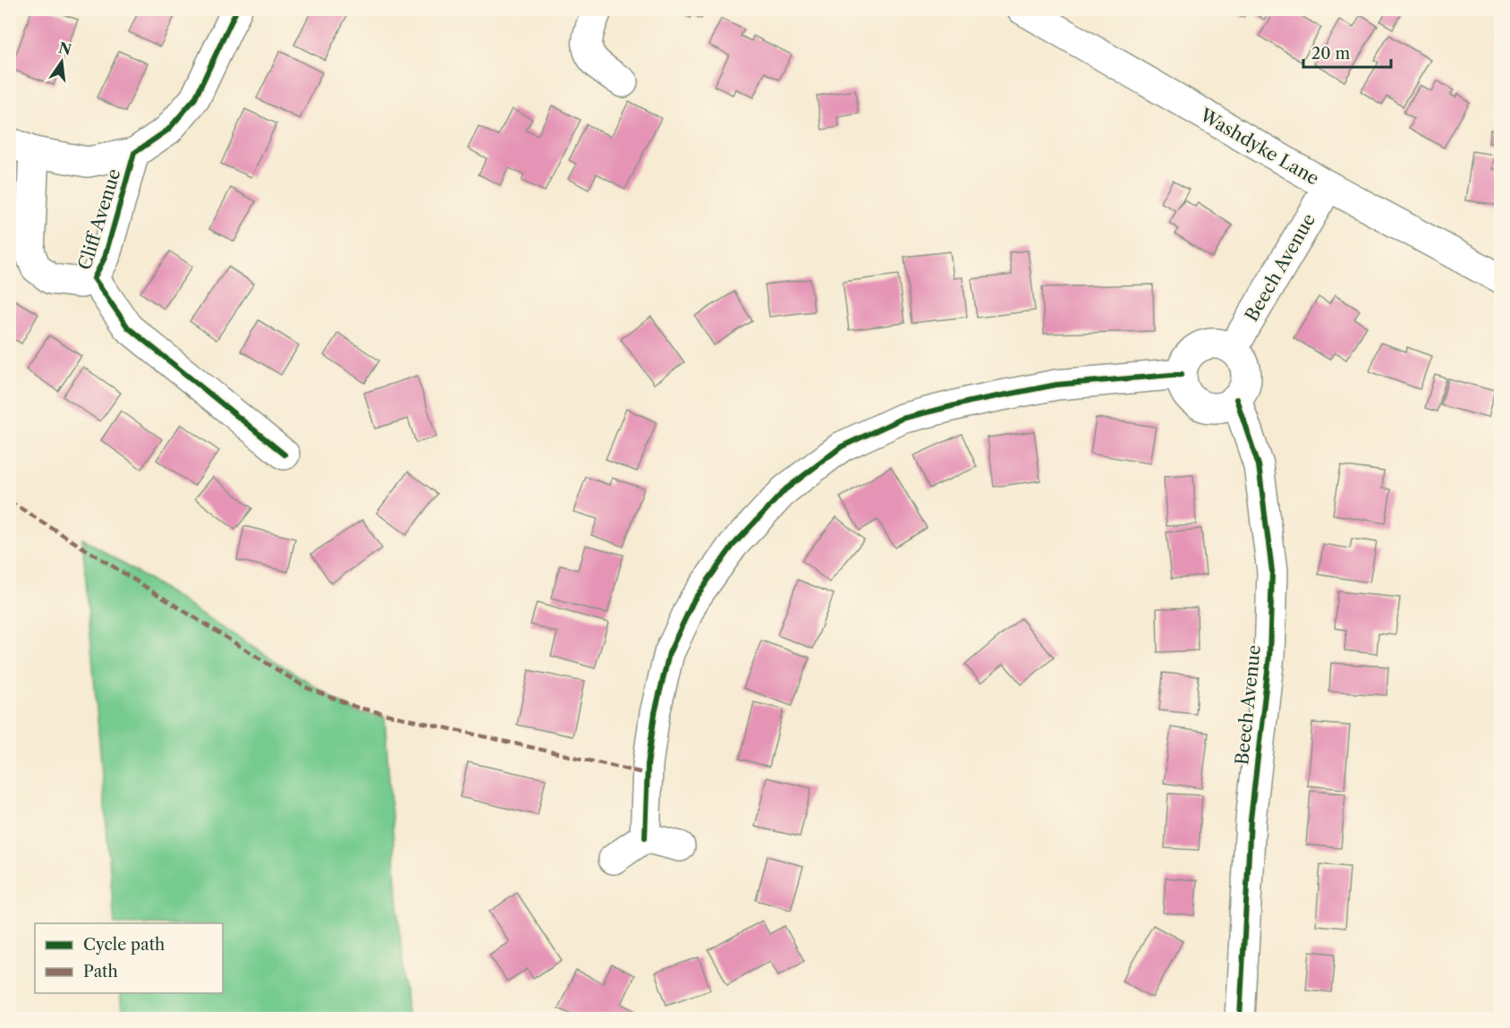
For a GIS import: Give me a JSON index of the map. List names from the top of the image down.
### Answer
{
  "streets": {
    "street": ["Washdyke Lane", "Cliff Avenue", "Beech Avenue"]
  },
  "crossings": [
    ["Washdyke Lane", "Beech Avenue"]
  ],
  "legend": ["Cycle path", "Path"],
  "scale_bar": "20 m",
  "north": "top"
}
